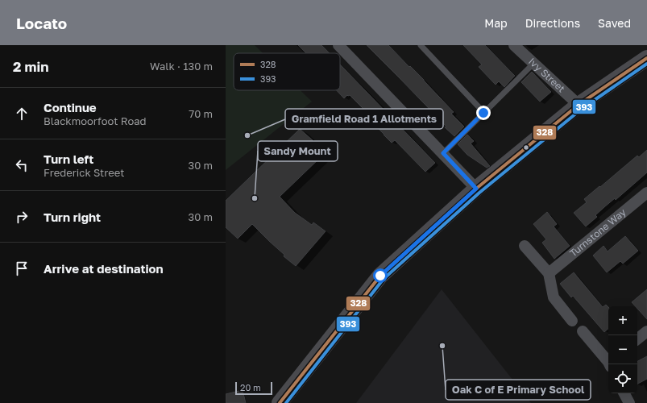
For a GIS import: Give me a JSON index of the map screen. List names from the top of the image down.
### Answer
{
  "streets": {
    "street": ["Ivy Street", "Turnstone Way"]
  },
  "places": ["Gramfield Road 1 Allotments", "Sandy Mount", "Oak C of E Primary School"],
  "lines": ["transit line 328", "transit line 393"],
  "legend": ["328", "393"],
  "scale_bar": "20 m",
  "page": {
    "header": "Locato",
    "nav": ["Map", "Directions", "Saved"],
    "heading": ["2 min", "Walk · 130 m"],
    "list": [
      ["Continue", "Blackmoorfoot Road", "70 m"],
      ["Turn left", "Frederick Street", "30 m"],
      ["Turn right", "30 m"],
      "Arrive at destination"
    ],
    "map_buttons": ["+", "−"],
    "scale": "20 m"
  }
}
